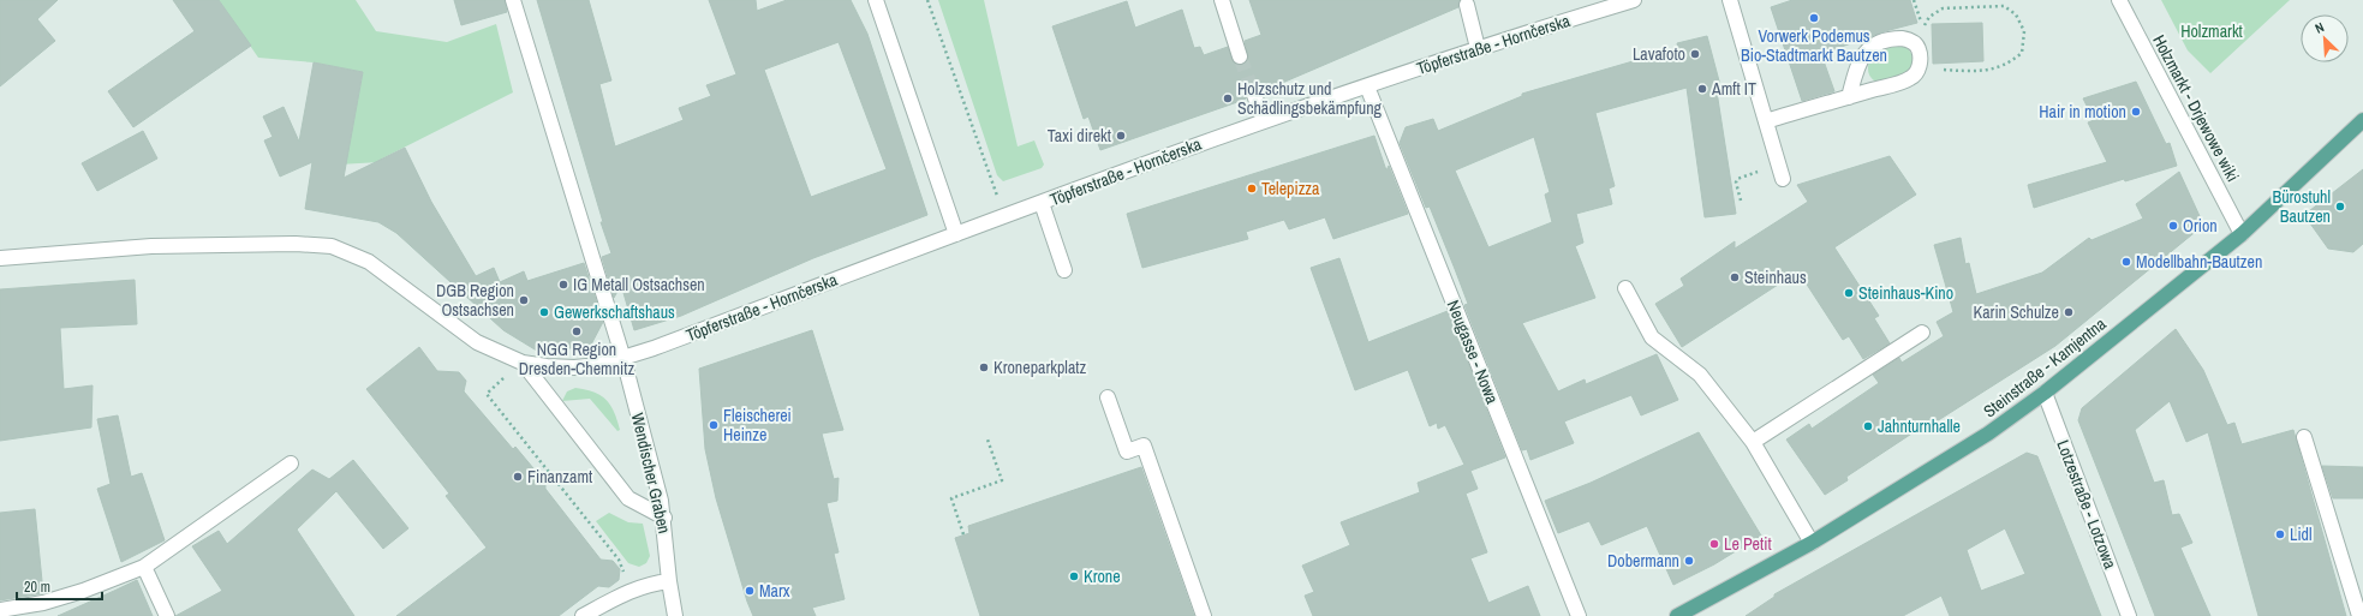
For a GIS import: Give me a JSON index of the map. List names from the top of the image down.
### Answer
{
  "streets": {
    "main road": ["Steinstraße - Kamjentna"],
    "street": [
      "Töpferstraße - Hornčerska",
      "Holzmarkt - Drjewowe wiki",
      "Neugasse - Nowa",
      "Wendischer Graben",
      "Lotzestraße - Lotzowa"
    ]
  },
  "crossings": [
    ["Töpferstraße - Hornčerska", "Neugasse - Nowa"],
    ["Töpferstraße - Hornčerska", "Wendischer Graben"],
    ["Holzmarkt - Drjewowe wiki", "Steinstraße - Kamjentna"],
    ["Steinstraße - Kamjentna", "Lotzestraße - Lotzowa"]
  ],
  "parks": ["Holzmarkt"],
  "places": [
    "Vorwerk Podemus Bio-Stadtmarkt Bautzen",
    "Lavafoto",
    "Amft IT",
    "Holzschutz und Schädlingsbekämpfung",
    "Hair in motion",
    "Taxi direkt",
    "Telepizza",
    "Bürostuhl Bautzen",
    "Orion",
    "Modellbahn-Bautzen",
    "Steinhaus",
    "IG Metall Ostsachsen",
    "Steinhaus-Kino",
    "DGB Region Ostsachsen",
    "Gewerkschaftshaus",
    "Karin Schulze",
    "NGG Region Dresden-Chemnitz",
    "Kroneparkplatz",
    "Fleischerei Heinze",
    "Jahnturnhalle",
    "Finanzamt",
    "Lidl",
    "Le Petit",
    "Dobermann",
    "Krone",
    "Marx"
  ],
  "scale_bar": "20 m",
  "north": "top left"
}
